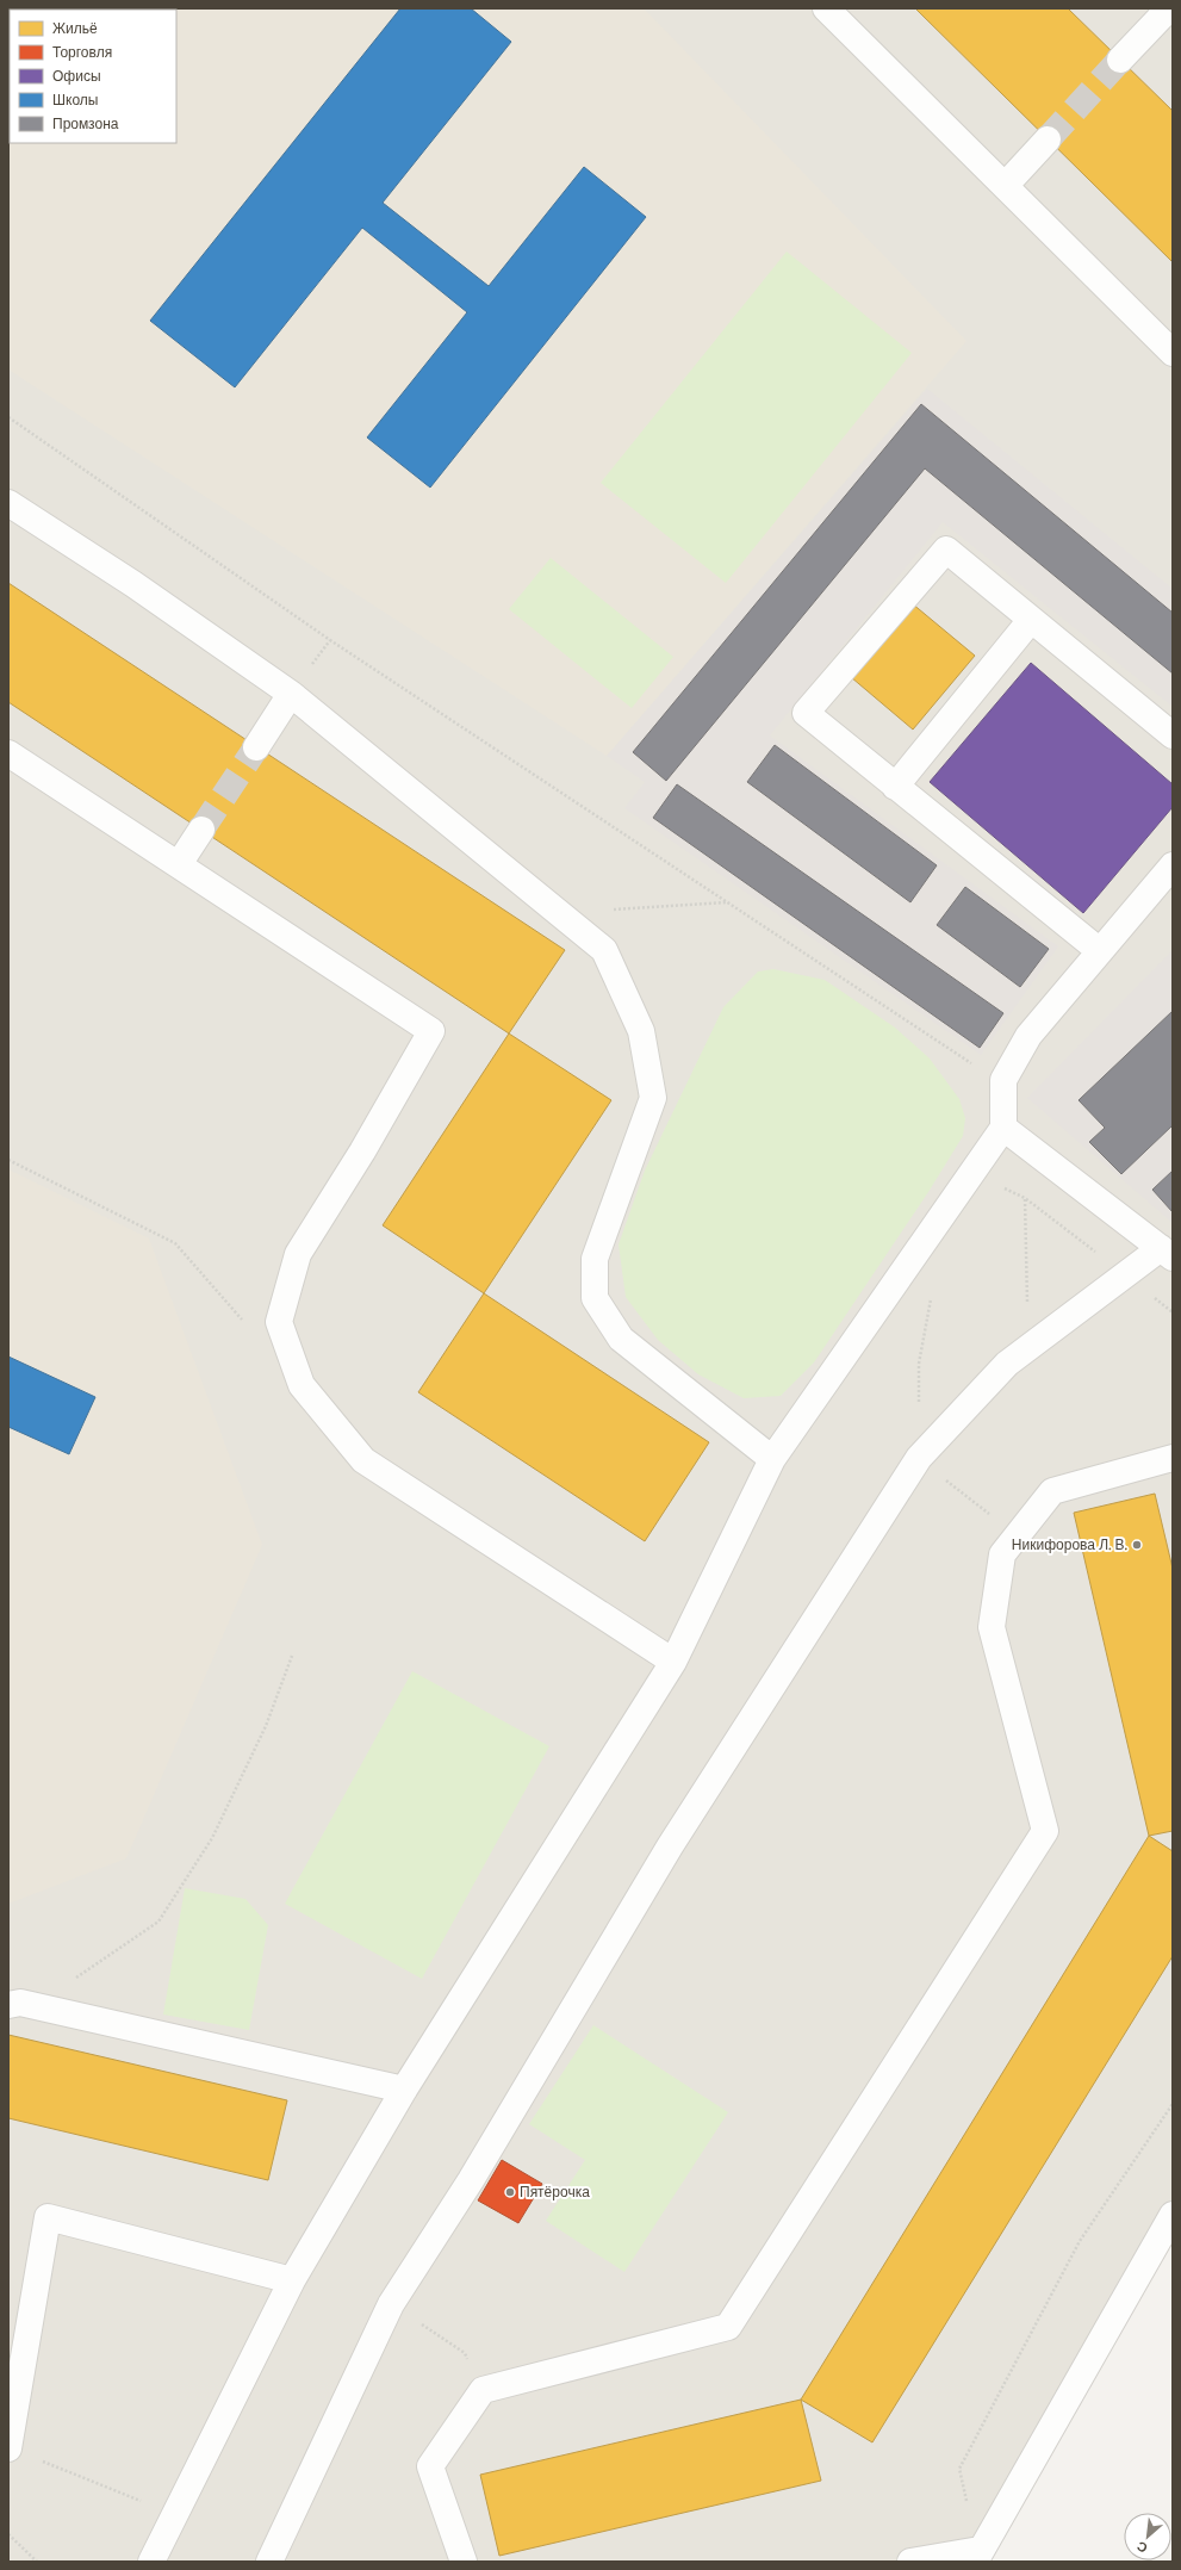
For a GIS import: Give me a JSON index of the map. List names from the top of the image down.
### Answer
{
  "places": ["Никифорова Л. В.", "Пятёрочка"],
  "legend": [
    "Жильё",
    "Торговля",
    "Офисы",
    "Школы",
    "Промзона"
  ],
  "north": "bottom left"
}
